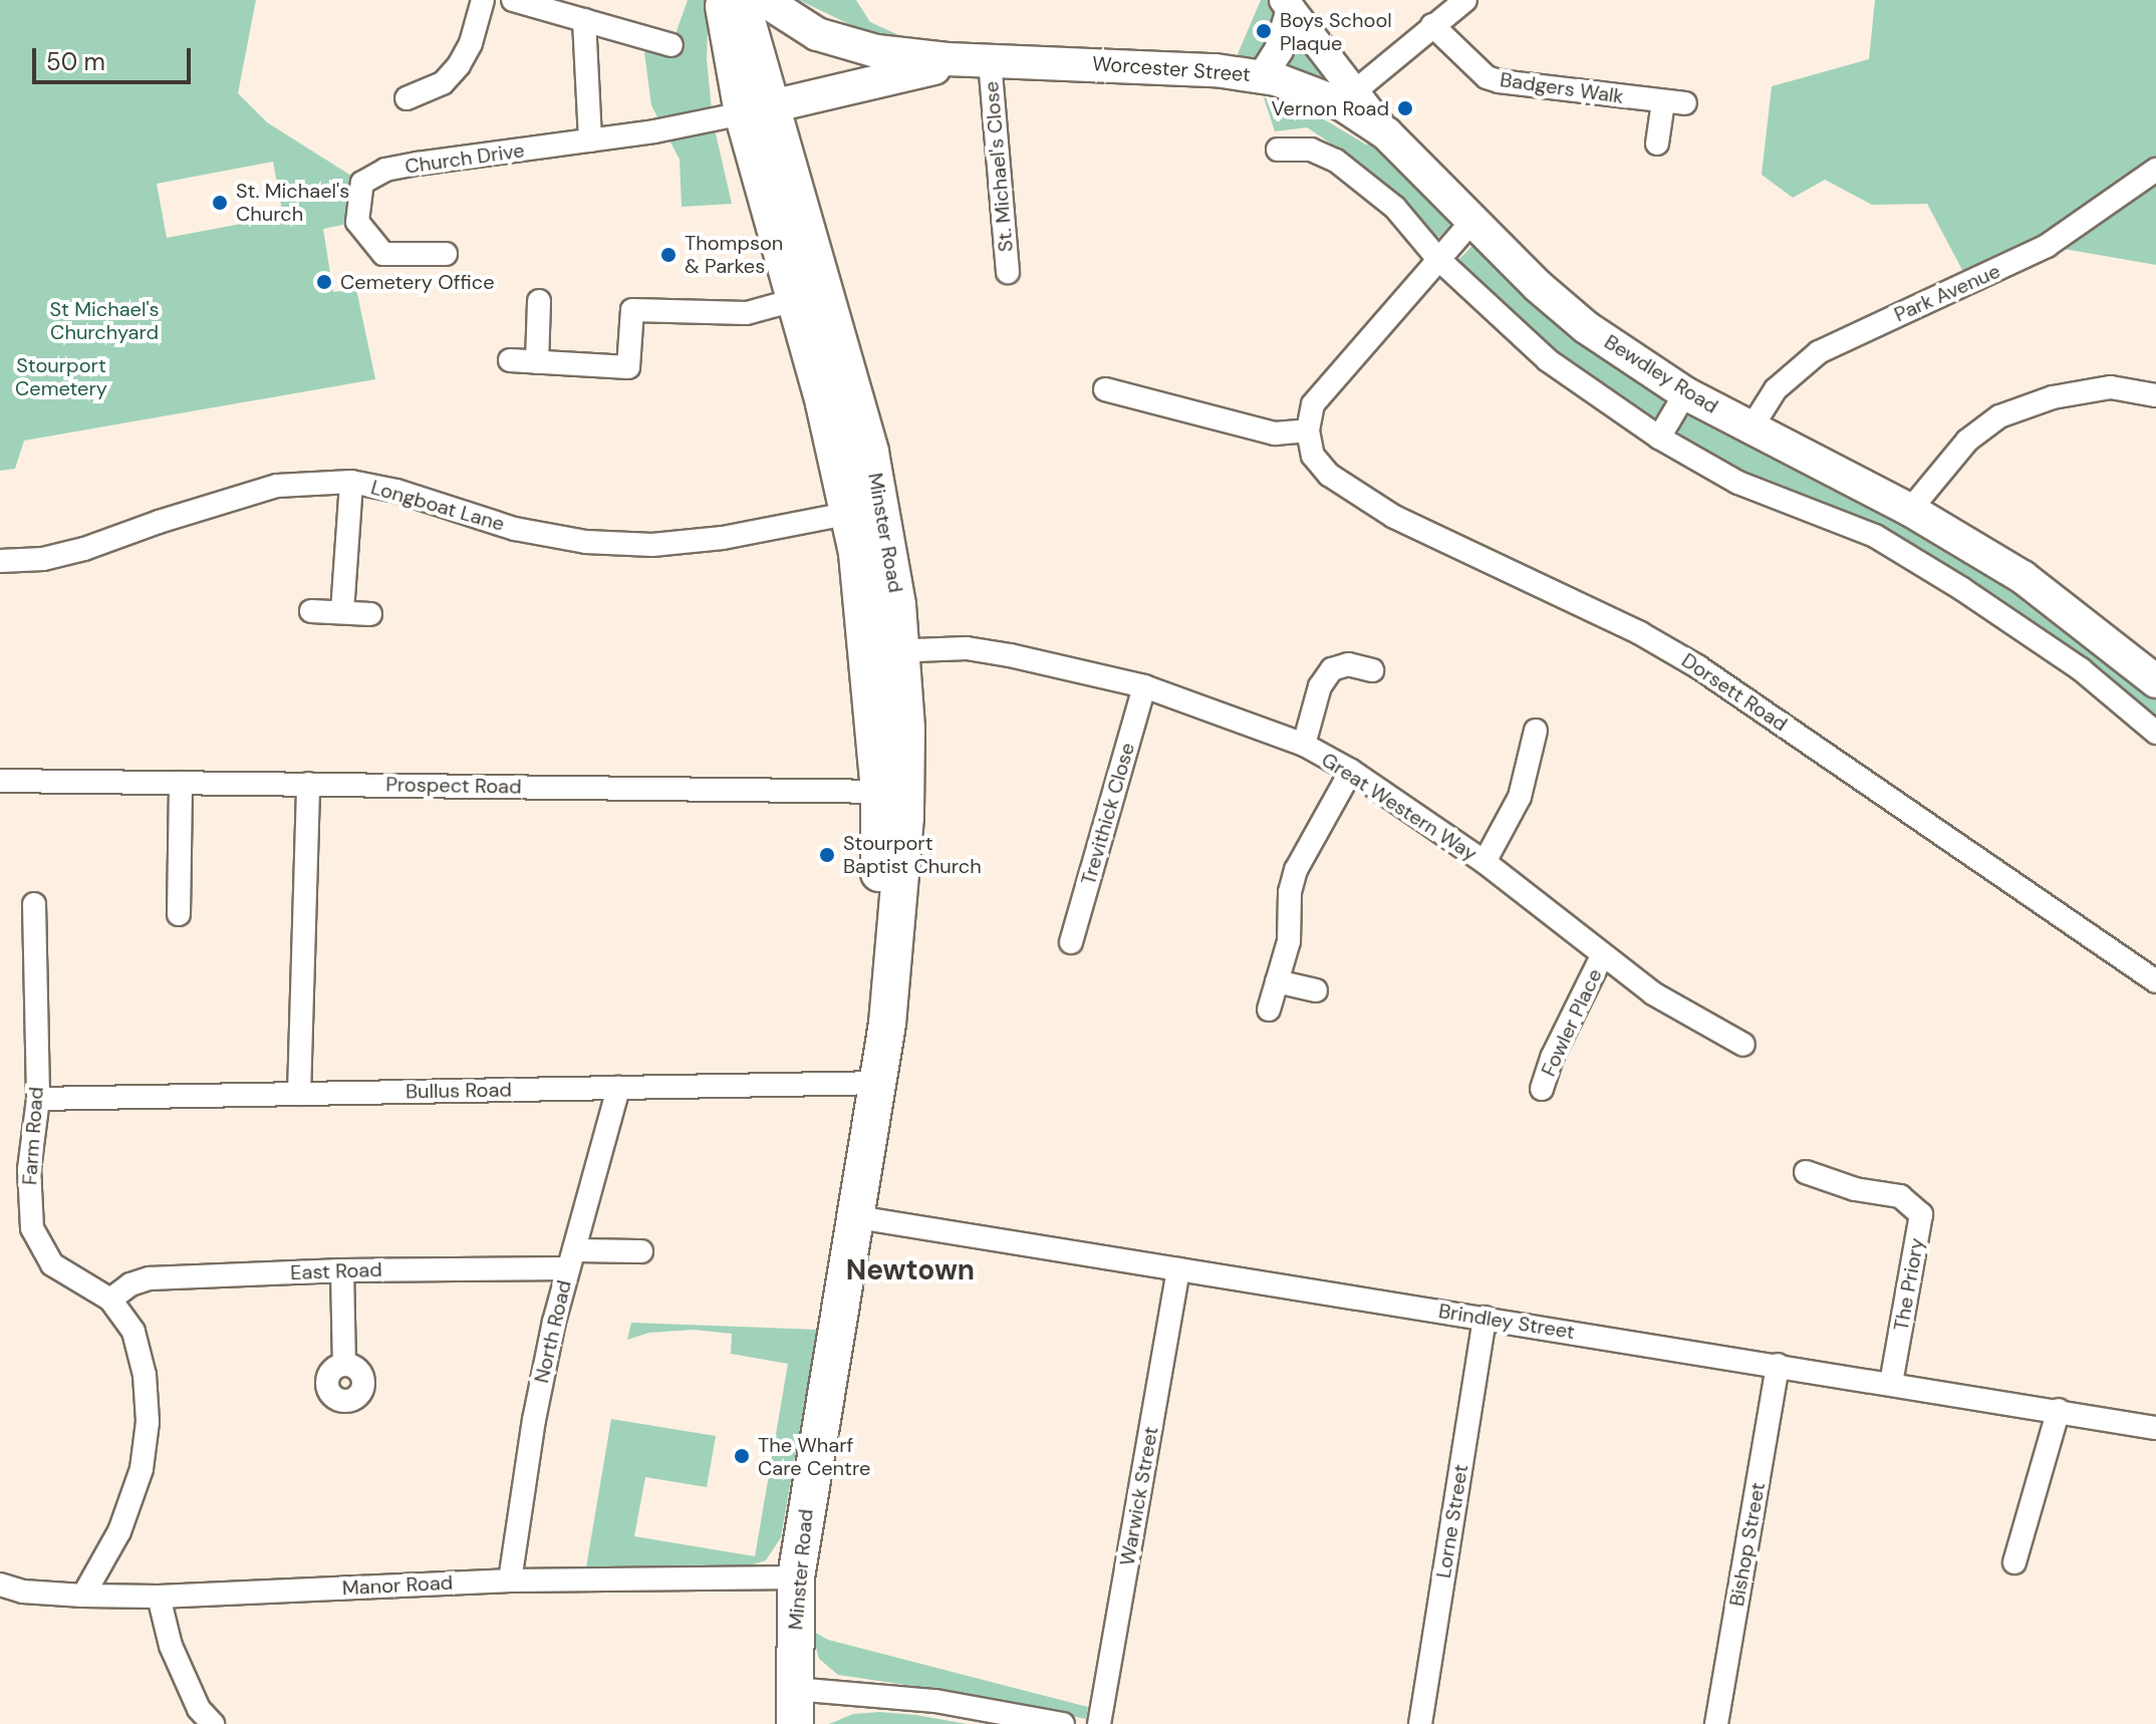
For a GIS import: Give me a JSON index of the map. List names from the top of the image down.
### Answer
{
  "streets": {
    "main road": ["Worcester Street", "Bewdley Road", "Minster Road"],
    "street": [
      "Badgers Walk",
      "Church Drive",
      "St. Michael's Close",
      "Park Avenue",
      "Longboat Lane",
      "Dorsett Road",
      "Prospect Road",
      "Great Western Way",
      "Trevithick Close",
      "Fowler Place",
      "Bullus Road",
      "Farm Road",
      "East Road",
      "The Priory",
      "Brindley Street",
      "North Road",
      "Warwick Street",
      "Lorne Street",
      "Bishop Street",
      "Manor Road"
    ]
  },
  "crossings": [
    ["Worcester Street", "Church Drive"],
    ["Worcester Street", "St. Michael's Close"],
    ["Worcester Street", "Bewdley Road"],
    ["Worcester Street", "Minster Road"],
    ["Church Drive", "Minster Road"],
    ["Park Avenue", "Bewdley Road"],
    ["Longboat Lane", "Minster Road"],
    ["Minster Road", "Prospect Road"],
    ["Minster Road", "Great Western Way"],
    ["Minster Road", "Bullus Road"],
    ["Minster Road", "Brindley Street"],
    ["Minster Road", "Manor Road"],
    ["Great Western Way", "Trevithick Close"],
    ["Great Western Way", "Fowler Place"],
    ["Bullus Road", "Farm Road"],
    ["Bullus Road", "North Road"],
    ["Farm Road", "East Road"],
    ["Farm Road", "Manor Road"],
    ["East Road", "North Road"],
    ["The Priory", "Brindley Street"],
    ["Brindley Street", "Warwick Street"],
    ["Brindley Street", "Lorne Street"],
    ["Brindley Street", "Bishop Street"],
    ["North Road", "Manor Road"]
  ],
  "districts": ["Newtown"],
  "parks": ["St Michael's Churchyard", "Stourport Cemetery"],
  "places": [
    "Boys School Plaque",
    "Vernon Road",
    "St. Michael's Church",
    "Thompson & Parkes",
    "Cemetery Office",
    "Stourport Baptist Church",
    "The Wharf Care Centre"
  ],
  "scale_bar": "50 m"
}
